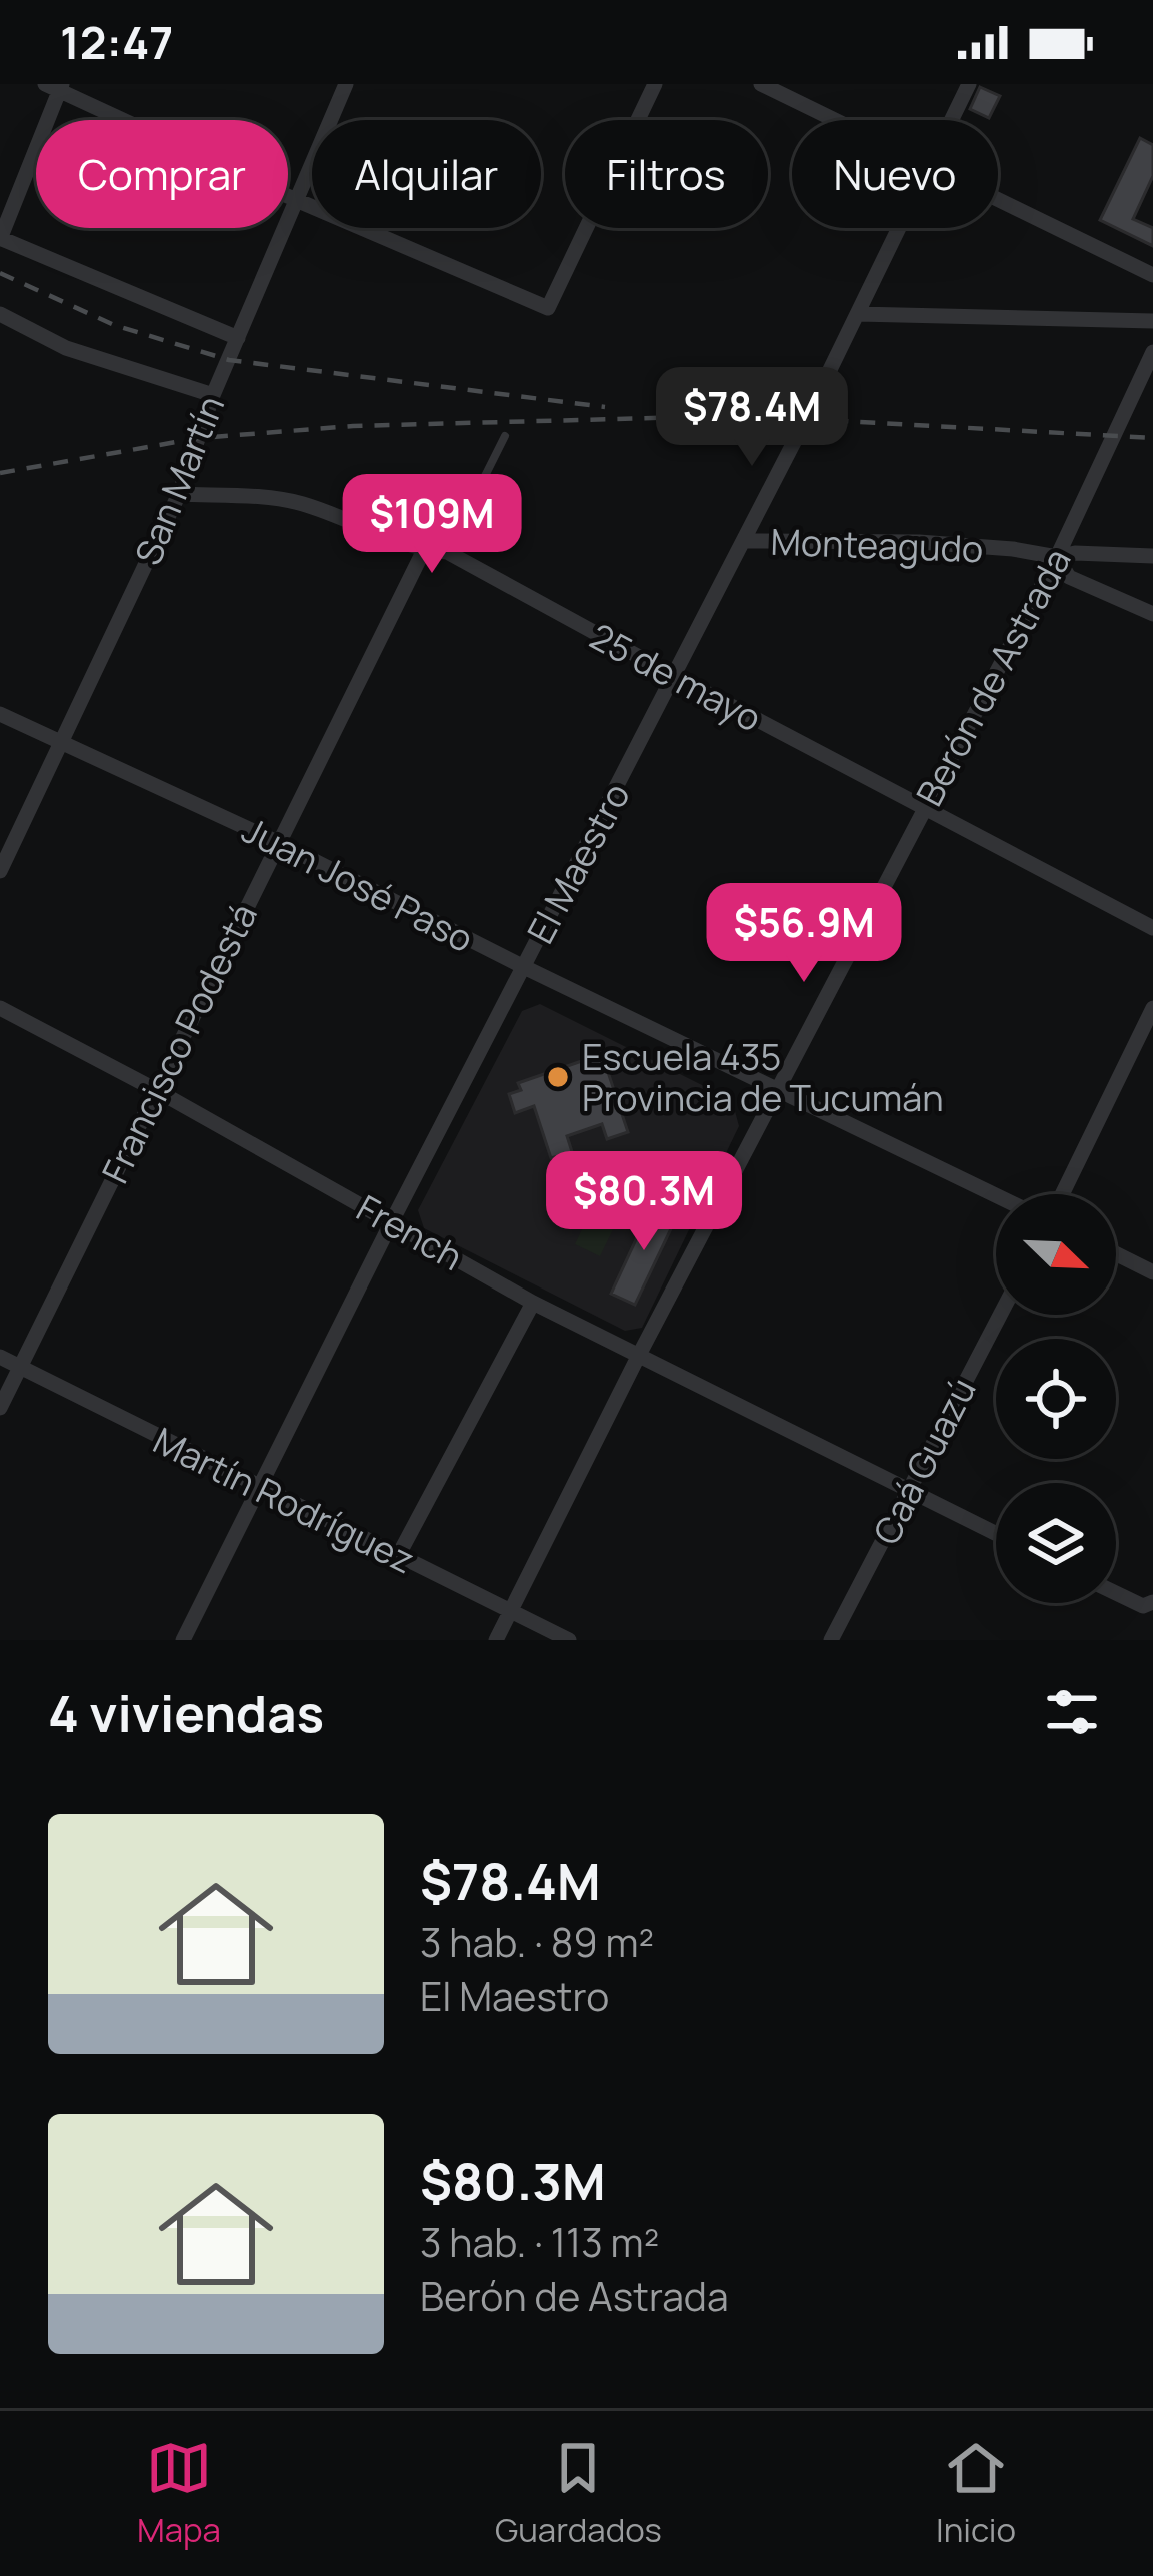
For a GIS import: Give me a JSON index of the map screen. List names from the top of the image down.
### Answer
{
  "streets": {
    "street": [
      "San Martín",
      "Monteagudo",
      "25 de mayo",
      "Berón de Astrada",
      "El Maestro",
      "Juan José Paso",
      "Francisco Podestá",
      "French",
      "Caá Guazú",
      "Martín Rodríguez"
    ]
  },
  "crossings": [
    ["San Martín", "25 de mayo"],
    ["San Martín", "Juan José Paso"],
    ["Monteagudo", "Berón de Astrada"],
    ["Monteagudo", "El Maestro"],
    ["25 de mayo", "Berón de Astrada"],
    ["25 de mayo", "El Maestro"],
    ["25 de mayo", "Francisco Podestá"],
    ["Berón de Astrada", "Juan José Paso"],
    ["Berón de Astrada", "French"],
    ["Berón de Astrada", "Martín Rodríguez"],
    ["El Maestro", "Juan José Paso"],
    ["El Maestro", "French"],
    ["El Maestro", "Martín Rodríguez"],
    ["Juan José Paso", "Francisco Podestá"],
    ["Francisco Podestá", "French"],
    ["Francisco Podestá", "Martín Rodríguez"],
    ["French", "Caá Guazú"]
  ],
  "places": ["Escuela 435 Provincia de Tucumán"],
  "north": "bottom right",
  "page": {
    "status": "12:47",
    "chip": [
      "Comprar",
      "Alquilar",
      "Filtros",
      "Nuevo"
    ],
    "price": [
      "$78.4M",
      "$109M",
      "$56.9M",
      "$80.3M"
    ],
    "heading": "4 viviendas",
    "list": [
      {
        "name": "$78.4M",
        "note": "3 hab. · 89 m² · El Maestro"
      },
      {
        "name": "$80.3M",
        "note": "3 hab. · 113 m² · Berón de Astrada"
      }
    ],
    "tabs": ["Mapa", "Guardados", "Inicio"]
  }
}
